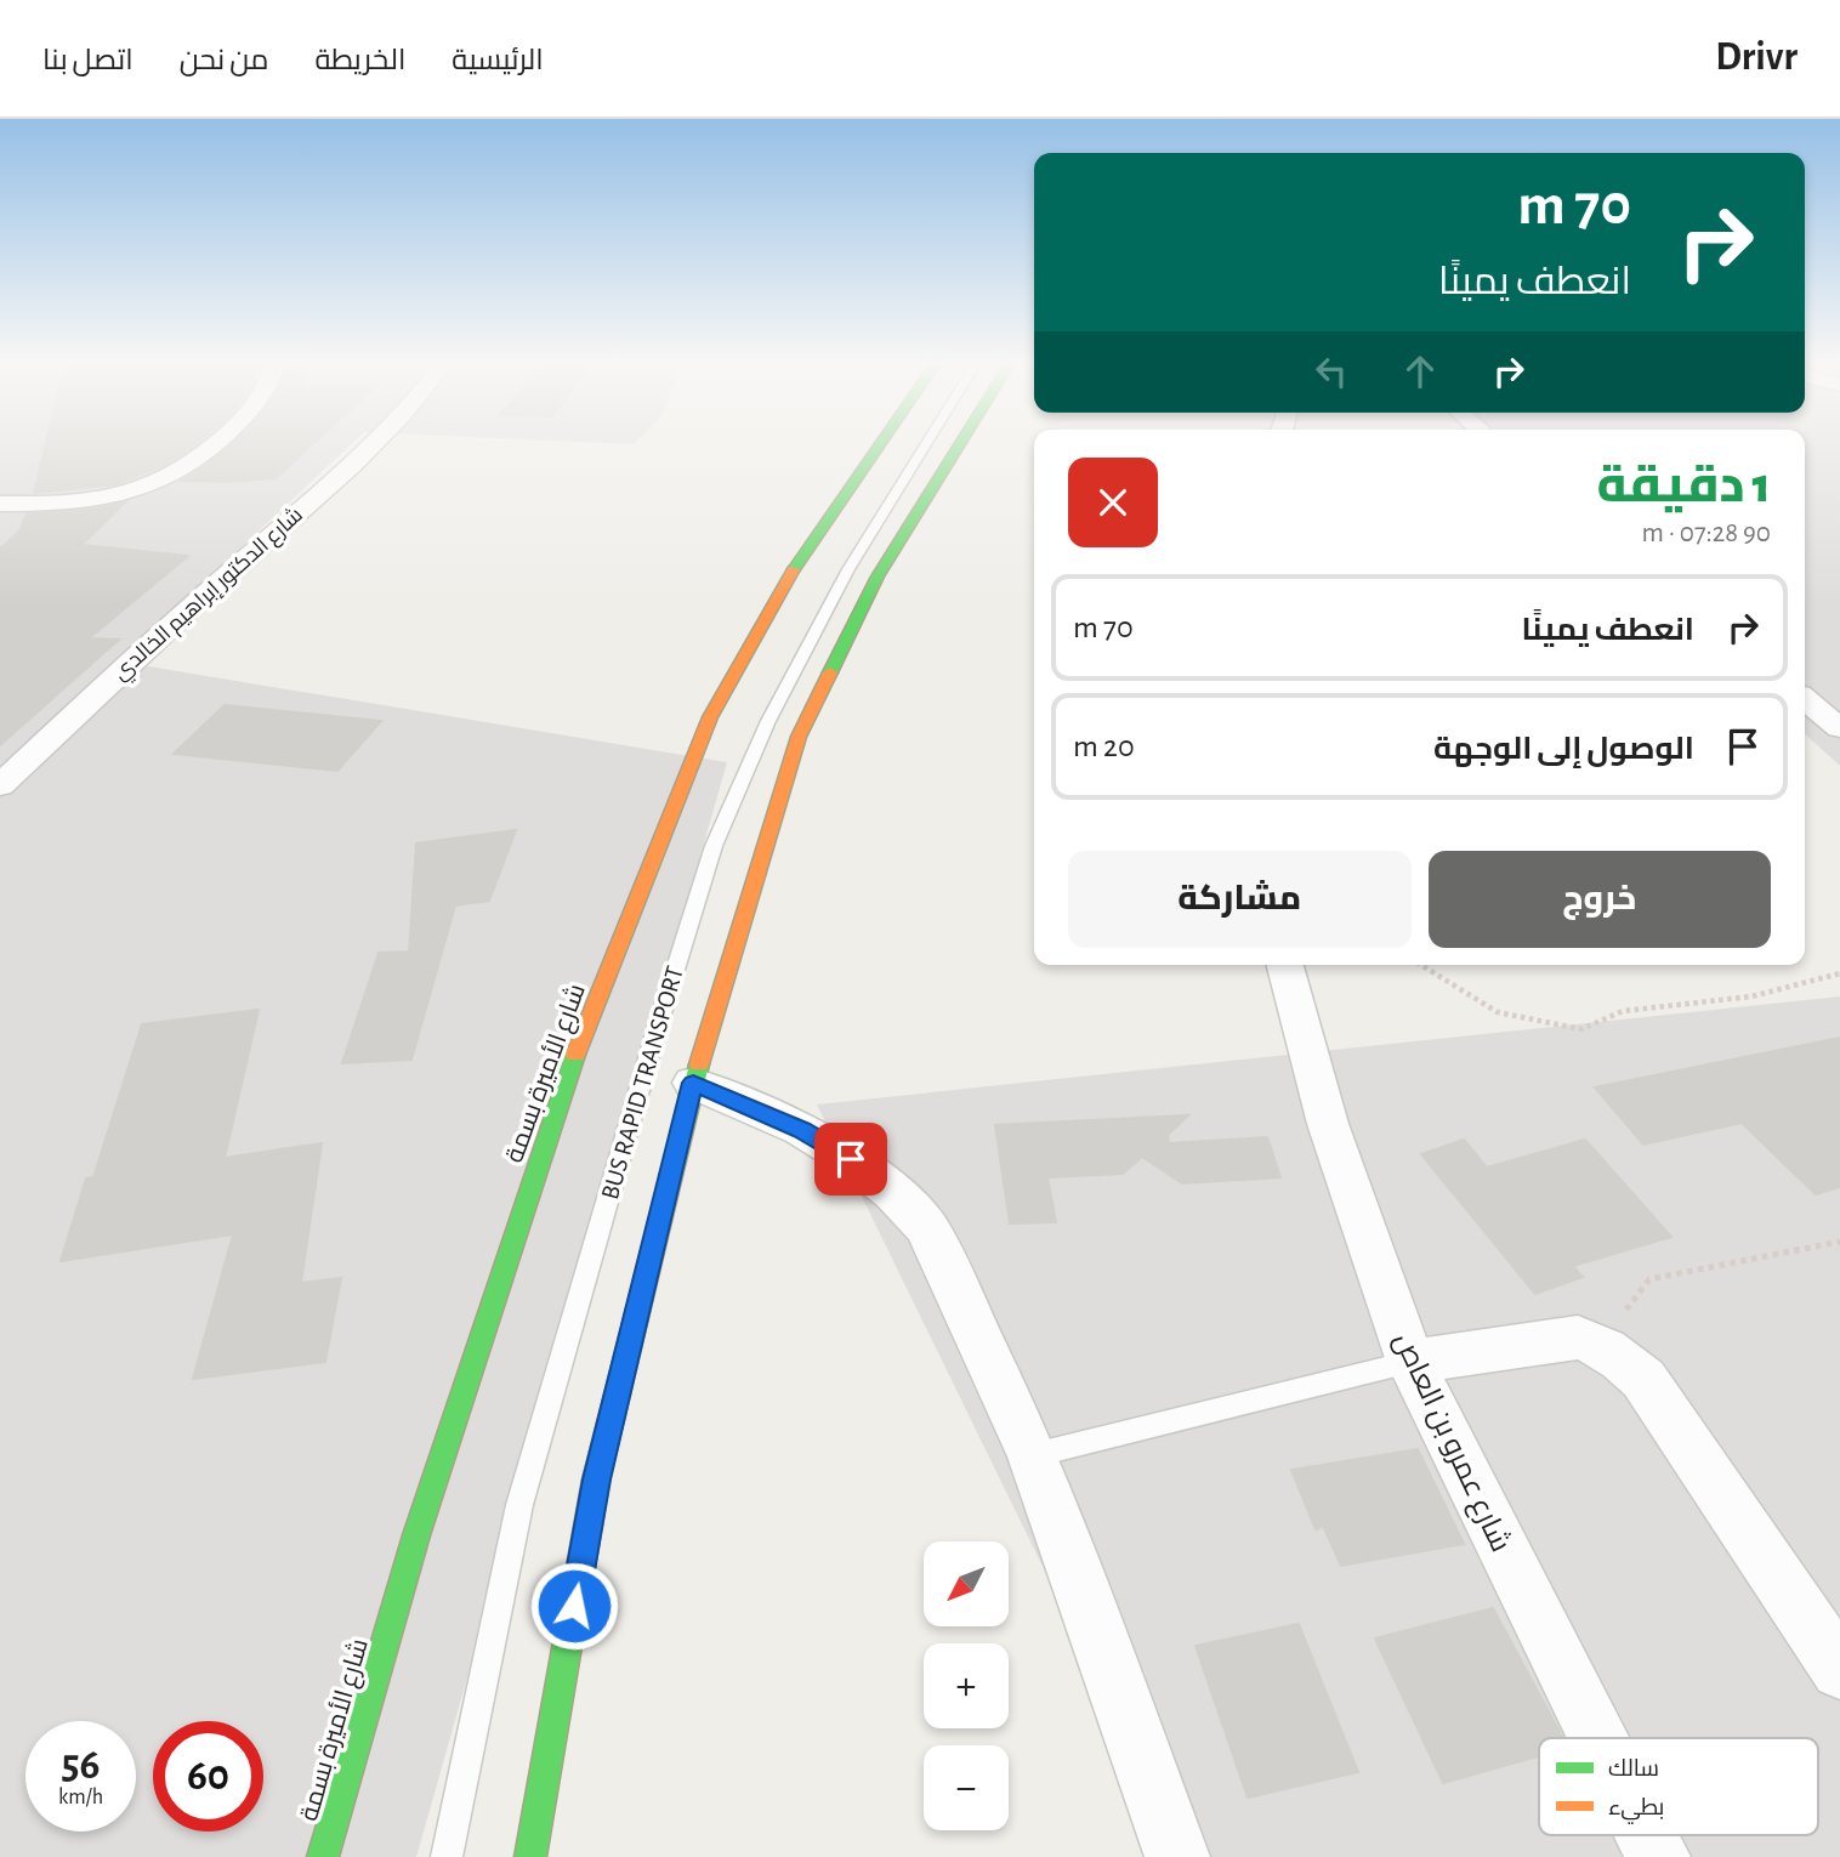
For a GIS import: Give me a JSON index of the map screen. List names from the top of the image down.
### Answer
{
  "streets": {
    "main road": ["شارع الأميرة بسمة"],
    "street": ["شارع الدكتور إبراهيم الخالدي", "شارع عمرو بن العاص"],
    "lane": ["BUS RAPID TRANSPORT"]
  },
  "legend": ["سالك", "بطيء"],
  "north": "bottom left",
  "page": {
    "header": "Drivr",
    "nav": [
      "الرئيسية",
      "الخريطة",
      "من نحن",
      "اتصل بنا"
    ],
    "turn": ["70 m", "انعطف يمينًا"],
    "heading": ["1 دقيقة", "90 m · 07:28"],
    "list": [
      {
        "name": "انعطف يمينًا",
        "value": "70 m"
      },
      {
        "name": "الوصول إلى الوجهة",
        "value": "20 m"
      }
    ],
    "buttons": ["خروج", "مشاركة"],
    "map_buttons": ["+", "−"],
    "speed": "56 km/h",
    "limit": "60"
  }
}
